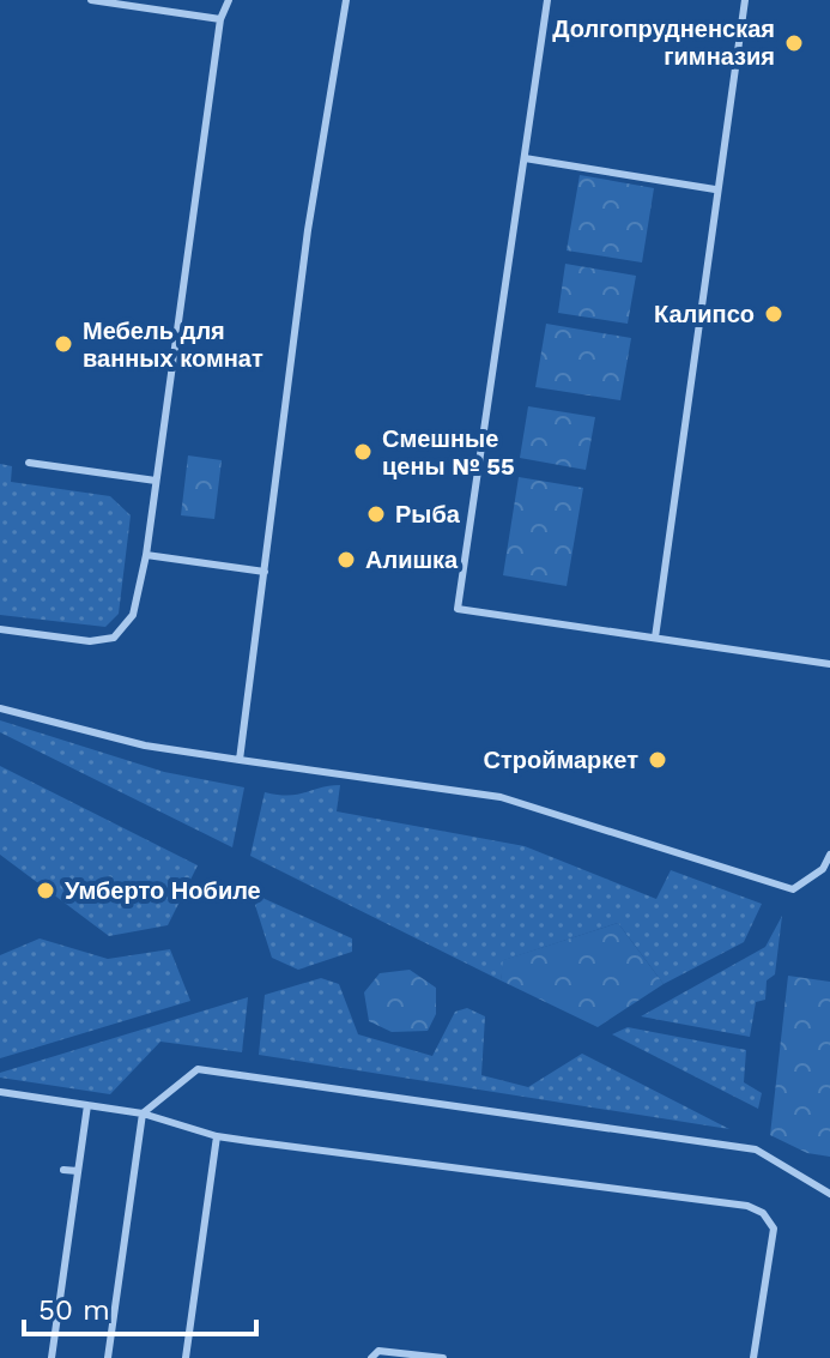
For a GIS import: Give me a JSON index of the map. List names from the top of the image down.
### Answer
{
  "places": [
    "Долгопрудненская гимназия",
    "Калипсо",
    "Мебель для ванных комнат",
    "Смешные цены № 55",
    "Рыба",
    "Алишка",
    "Строймаркет",
    "Умберто Нобиле"
  ],
  "scale_bar": "50 m"
}
